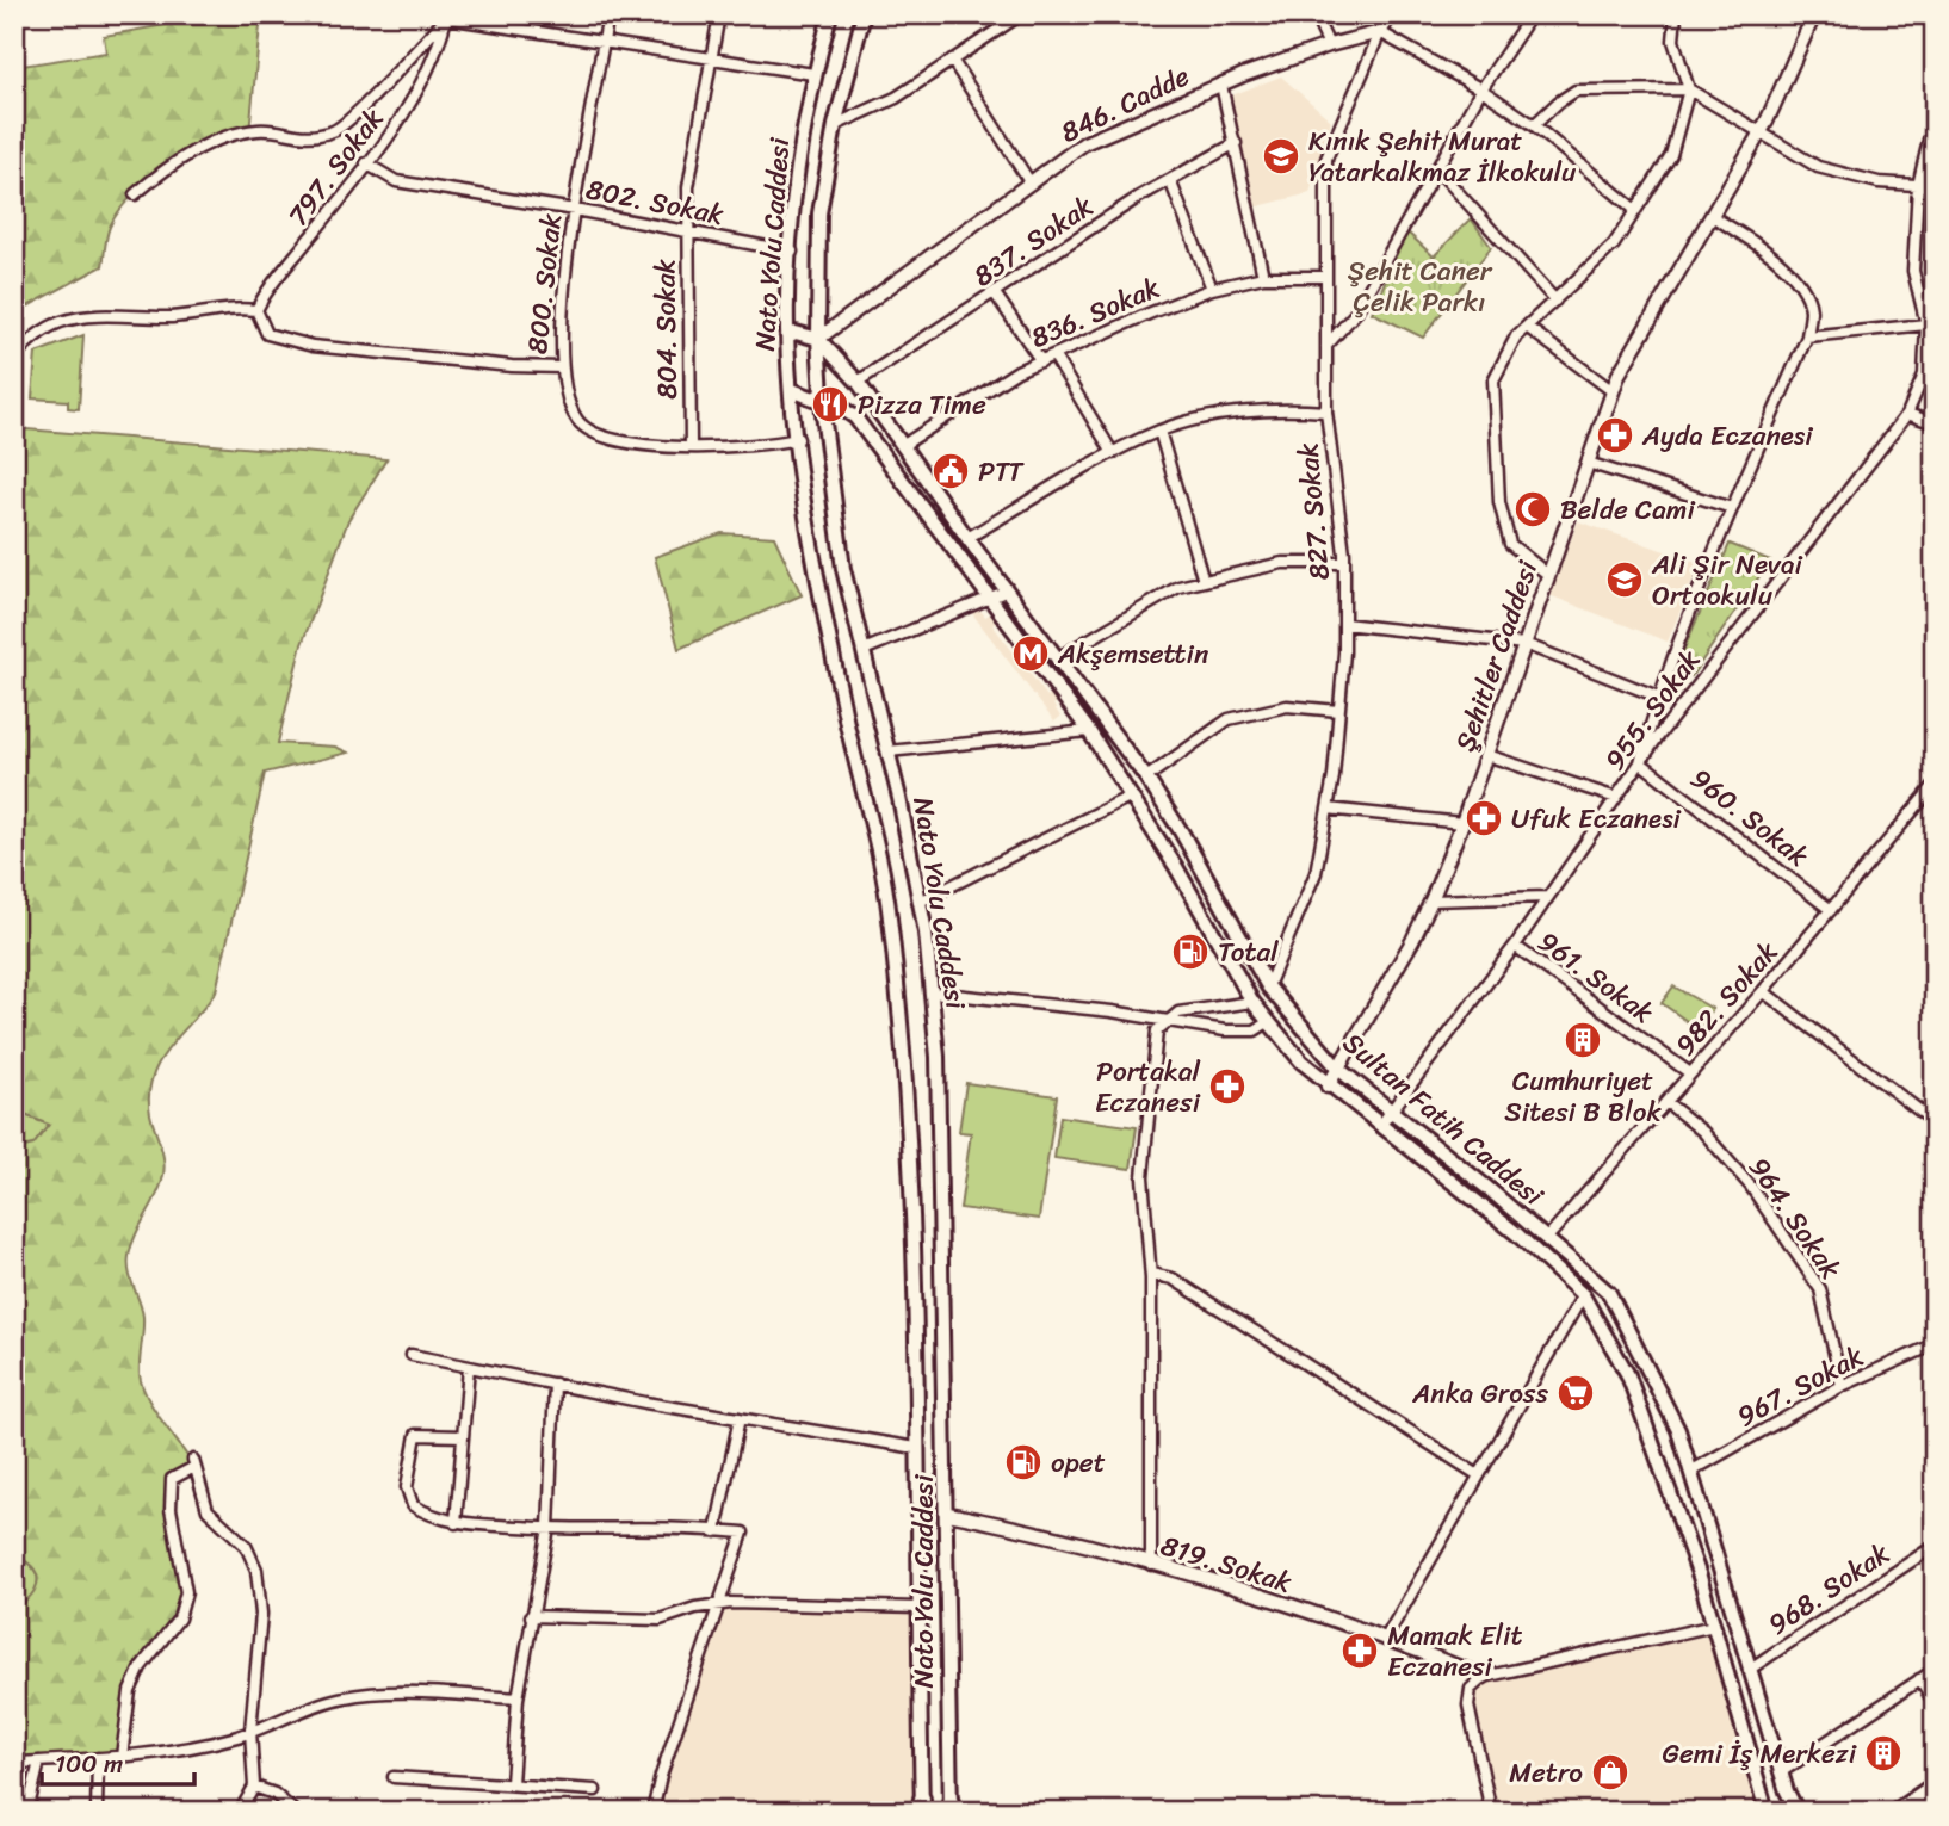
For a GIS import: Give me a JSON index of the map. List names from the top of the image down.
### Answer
{
  "streets": {
    "main road": ["Nato Yolu Caddesi", "Sultan Fatih Caddesi"],
    "street": [
      "846. Cadde",
      "797. Sokak",
      "802. Sokak",
      "837. Sokak",
      "800. Sokak",
      "836. Sokak",
      "804. Sokak",
      "827. Sokak",
      "Şehitler Caddesi",
      "955. Sokak",
      "960. Sokak",
      "961. Sokak",
      "982. Sokak",
      "964. Sokak",
      "967. Sokak",
      "819. Sokak",
      "968. Sokak"
    ]
  },
  "crossings": [
    ["846. Cadde", "Nato Yolu Caddesi"],
    ["846. Cadde", "827. Sokak"],
    ["846. Cadde", "Sultan Fatih Caddesi"],
    ["797. Sokak", "802. Sokak"],
    ["797. Sokak", "800. Sokak"],
    ["802. Sokak", "Nato Yolu Caddesi"],
    ["802. Sokak", "800. Sokak"],
    ["802. Sokak", "804. Sokak"],
    ["837. Sokak", "Sultan Fatih Caddesi"],
    ["Nato Yolu Caddesi", "Sultan Fatih Caddesi"],
    ["Nato Yolu Caddesi", "819. Sokak"],
    ["836. Sokak", "827. Sokak"],
    ["836. Sokak", "Sultan Fatih Caddesi"],
    ["827. Sokak", "Sultan Fatih Caddesi"],
    ["Şehitler Caddesi", "Sultan Fatih Caddesi"],
    ["955. Sokak", "960. Sokak"],
    ["955. Sokak", "961. Sokak"],
    ["955. Sokak", "Sultan Fatih Caddesi"],
    ["960. Sokak", "982. Sokak"],
    ["961. Sokak", "982. Sokak"],
    ["982. Sokak", "Sultan Fatih Caddesi"],
    ["982. Sokak", "964. Sokak"],
    ["Sultan Fatih Caddesi", "967. Sokak"],
    ["Sultan Fatih Caddesi", "968. Sokak"],
    ["964. Sokak", "967. Sokak"]
  ],
  "parks": ["Şehit Caner Çelik Parkı"],
  "places": {
    "school or university": ["Kınık Şehit Murat Yatarkalkmaz İlkokulu", "Ali Şir Nevai Ortaokulu"],
    "restaurant": ["Pizza Time"],
    "pharmacy": [
      "Ayda Eczanesi",
      "Ufuk Eczanesi",
      "Portakal Eczanesi",
      "Mamak Elit Eczanesi"
    ],
    "public building": ["PTT"],
    "mosque": ["Belde Cami"],
    "metro station": ["Akşemsettin"],
    "fuel station": ["Total", "opet"],
    "building": ["Cumhuriyet Sitesi B Blok", "Gemi İş Merkezi"],
    "supermarket": ["Anka Gross"],
    "shop": ["Metro"]
  },
  "scale_bar": "100 m"
}
